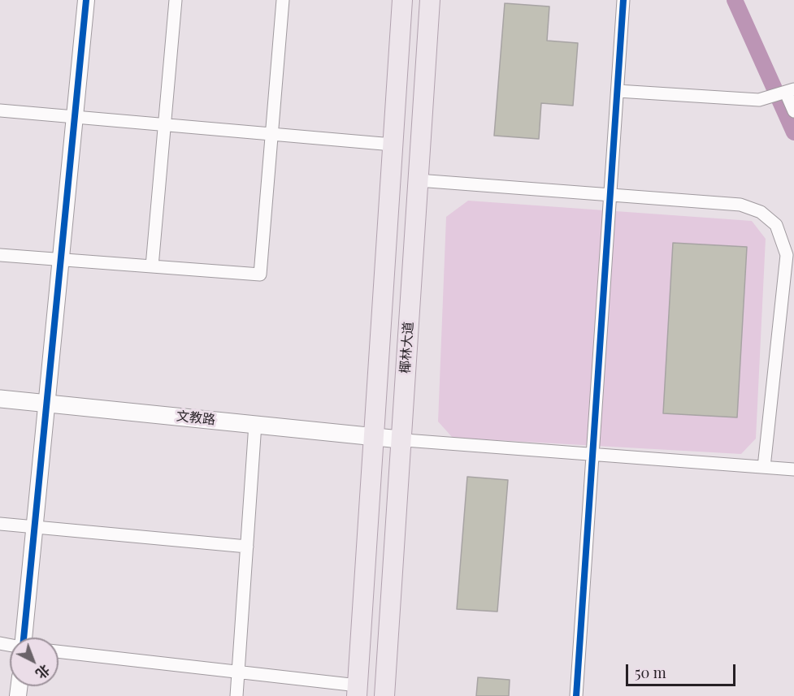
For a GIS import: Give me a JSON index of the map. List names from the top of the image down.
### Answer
{
  "streets": {
    "main road": ["椰林大道", "文教路"]
  },
  "crossings": [
    ["椰林大道", "文教路"]
  ],
  "scale_bar": "50 m",
  "north": "bottom right"
}
